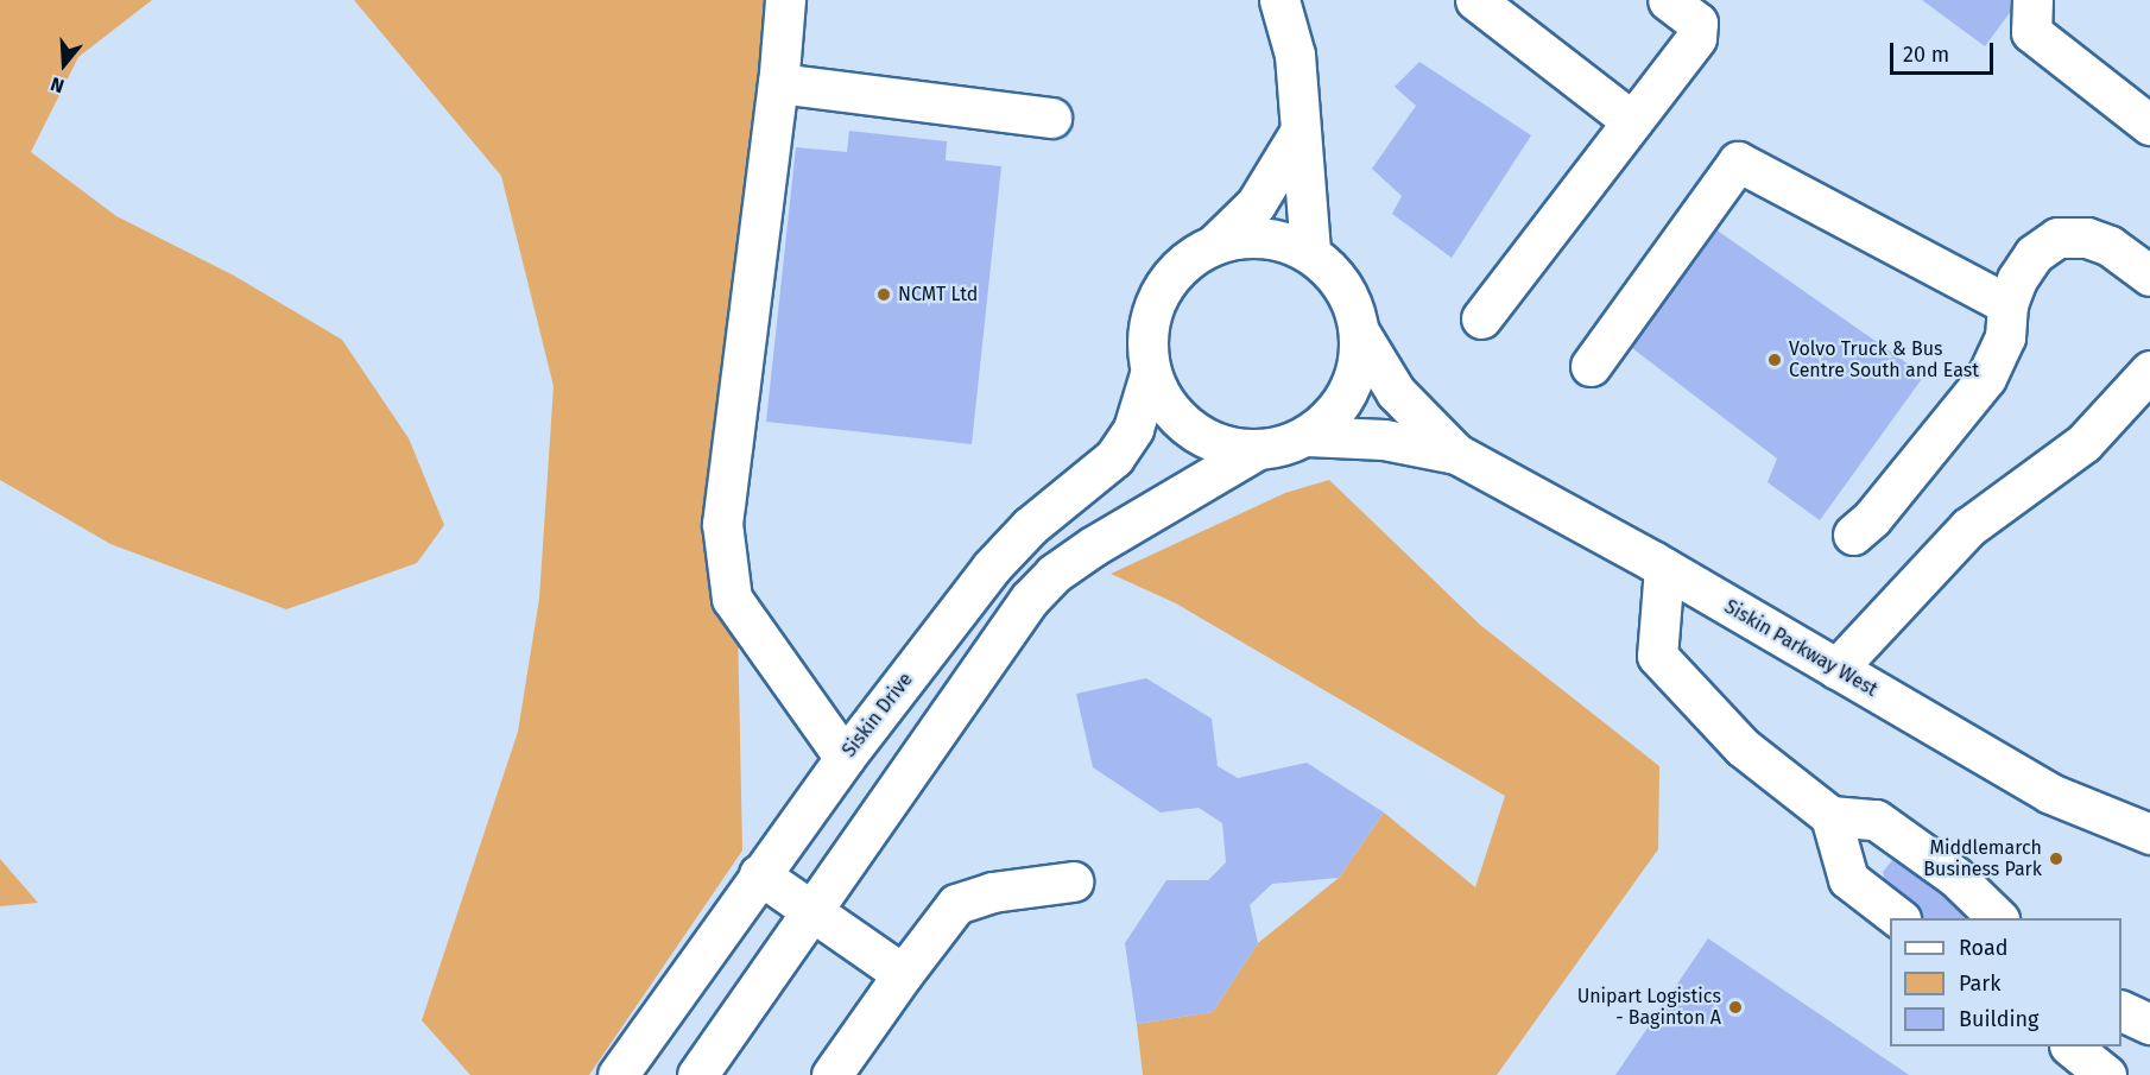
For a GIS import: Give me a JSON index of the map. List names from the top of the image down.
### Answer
{
  "streets": {
    "street": ["Siskin Parkway West", "Siskin Drive"]
  },
  "crossings": [
    ["Siskin Parkway West", "Siskin Drive"]
  ],
  "places": [
    "NCMT Ltd",
    "Volvo Truck & Bus Centre South and East",
    "Middlemarch Business Park",
    "Unipart Logistics - Baginton A"
  ],
  "legend": ["Road", "Park", "Building"],
  "scale_bar": "20 m",
  "north": "bottom"
}
